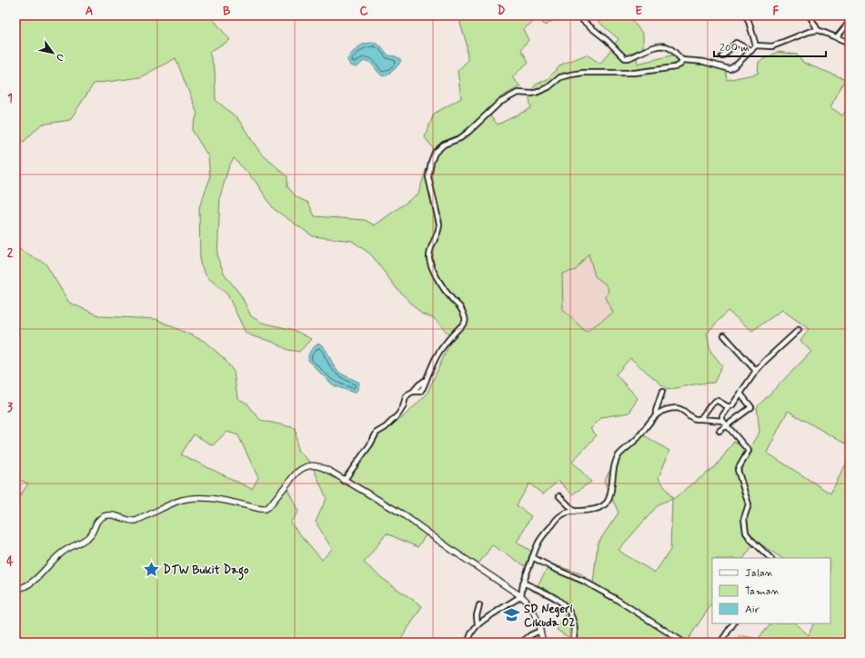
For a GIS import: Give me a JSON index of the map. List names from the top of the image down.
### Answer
{
  "places": {
    "place": ["DTW Bukit Dago"],
    "school or university": ["SD Negeri Cikuda 02"]
  },
  "legend": ["Jalan", "Taman", "Air"],
  "scale_bar": "200 m",
  "north": "bottom right",
  "grid": {
    "columns": [
      "A",
      "B",
      "C",
      "D",
      "E",
      "F"
    ],
    "rows": [
      "1",
      "2",
      "3",
      "4"
    ]
  }
}
